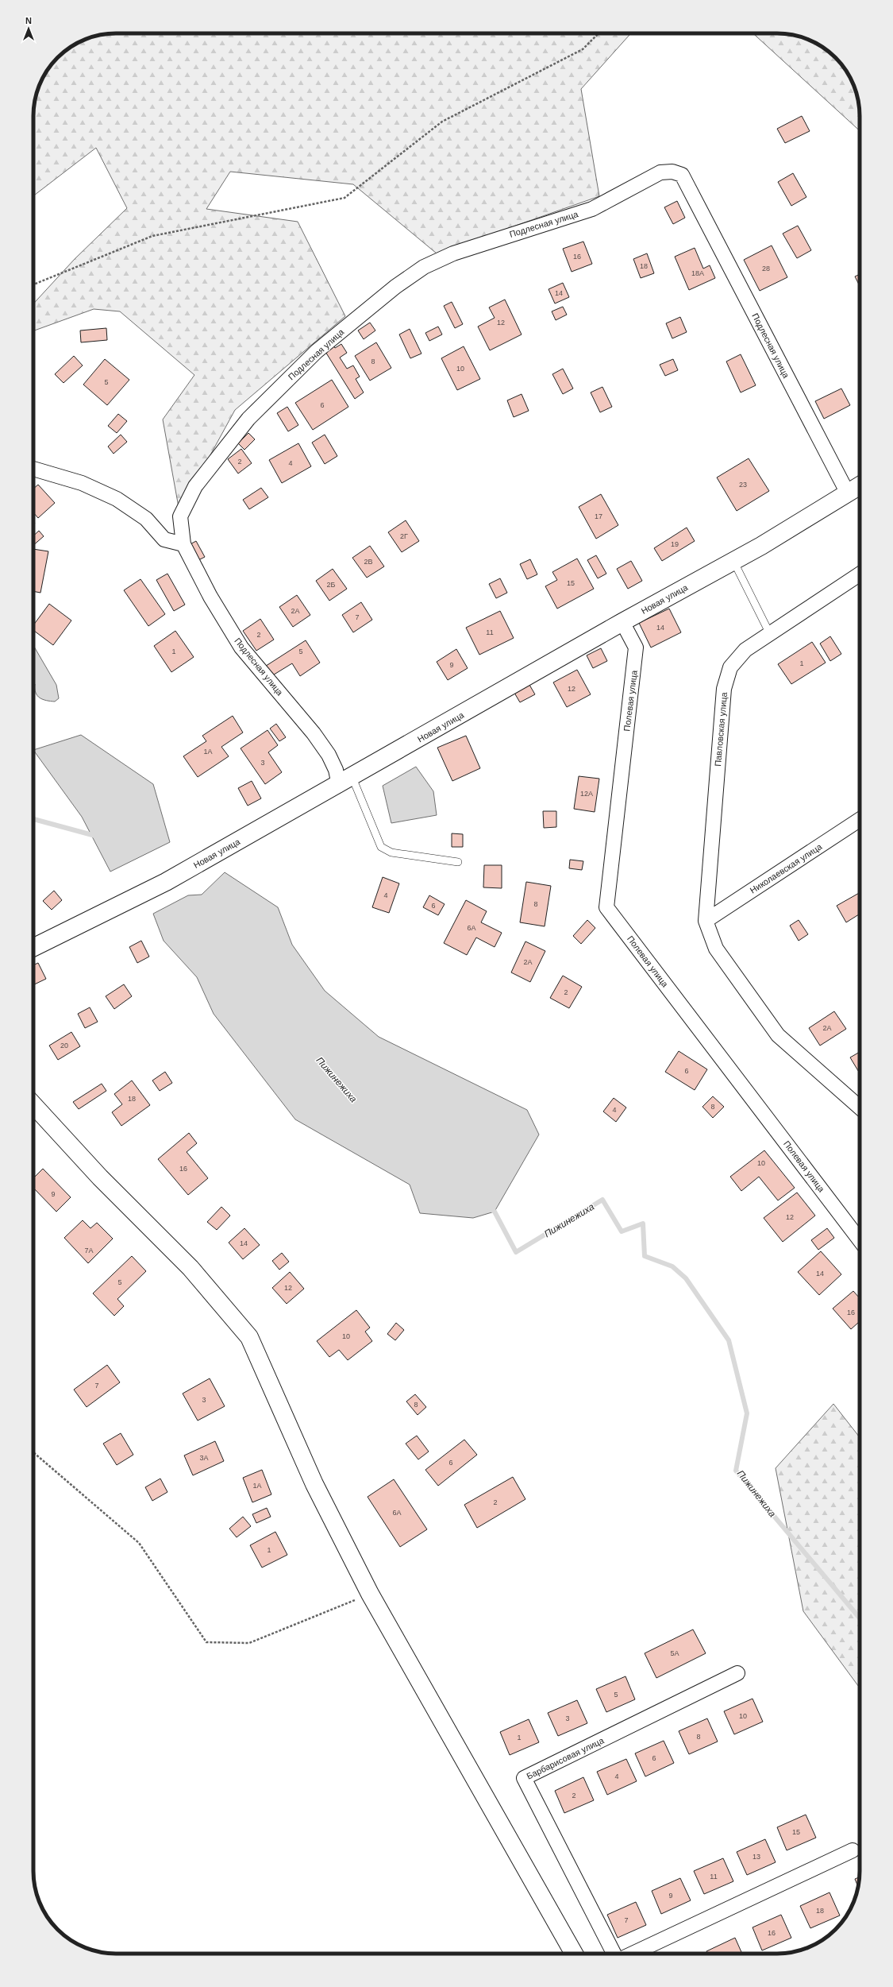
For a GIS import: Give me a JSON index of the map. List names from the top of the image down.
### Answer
{
  "streets": {
    "street": [
      "Подлесная улица",
      "Новая улица",
      "Полевая улица",
      "Павловская улица",
      "Николаевская улица",
      "Барбарисовая улица"
    ]
  },
  "crossings": [
    ["Подлесная улица", "Новая улица"],
    ["Новая улица", "Полевая улица"],
    ["Павловская улица", "Николаевская улица"]
  ],
  "water": ["Пижинежиха"],
  "house_numbers": [
    "16",
    "18",
    "28",
    "18А",
    "14",
    "12",
    "8",
    "10",
    "5",
    "6",
    "2",
    "4",
    "23",
    "17",
    "2Г",
    "19",
    "2В",
    "15",
    "2Б",
    "2А",
    "7",
    "14",
    "11",
    "2",
    "1",
    "5",
    "1",
    "9",
    "12",
    "1А",
    "3",
    "12А",
    "4",
    "8",
    "6",
    "6А",
    "2А",
    "2",
    "2А",
    "20",
    "6",
    "18",
    "8",
    "4",
    "10",
    "16",
    "9",
    "12",
    "14",
    "7А",
    "14",
    "5",
    "12",
    "16",
    "10",
    "7",
    "3",
    "8",
    "3А",
    "6",
    "1А",
    "2",
    "6А",
    "1",
    "5А",
    "5",
    "10",
    "3",
    "8",
    "1",
    "6",
    "4",
    "2",
    "15",
    "13",
    "11",
    "9",
    "18",
    "7",
    "16"
  ],
  "north": "top"
}
